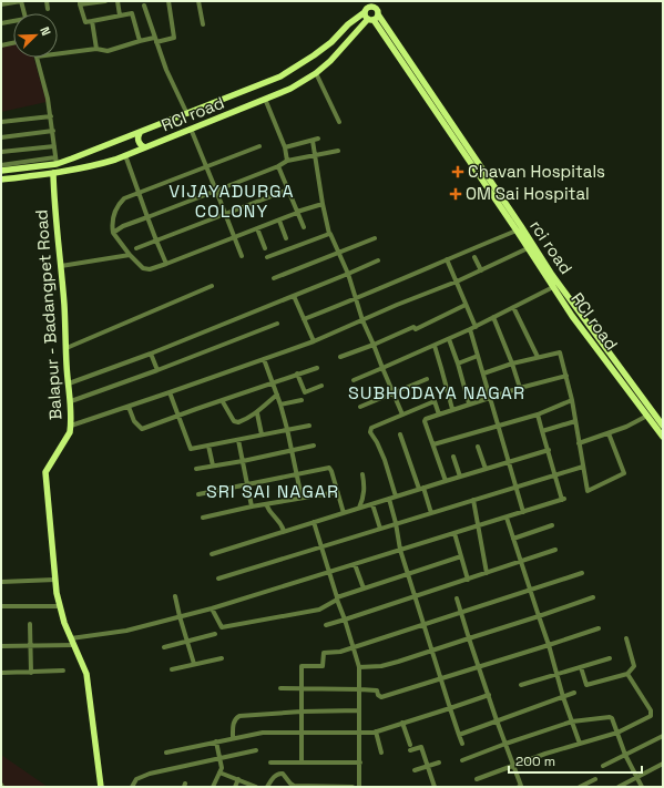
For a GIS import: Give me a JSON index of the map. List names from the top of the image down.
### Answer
{
  "streets": {
    "main road": ["RCI road", "rci road", "Balapur - Badangpet Road"]
  },
  "crossings": [
    ["RCI road", "rci road"],
    ["RCI road", "Balapur - Badangpet Road"]
  ],
  "districts": ["VIJAYADURGA COLONY", "SUBHODAYA NAGAR", "SRI SAI NAGAR"],
  "places": {
    "health": ["Chavan Hospitals", "OM Sai Hospital"]
  },
  "scale_bar": "200 m",
  "north": "top right"
}
